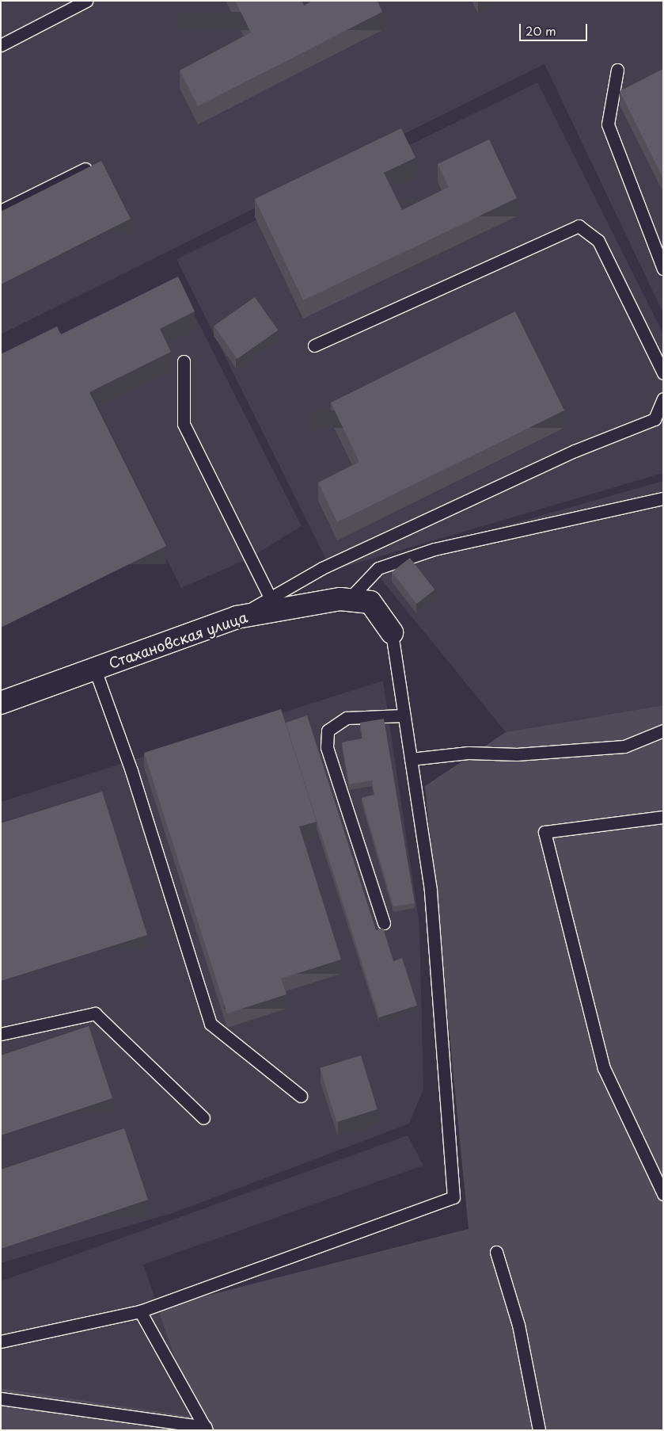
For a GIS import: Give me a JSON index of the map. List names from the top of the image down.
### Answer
{
  "streets": {
    "street": ["Стахановская улица"]
  },
  "scale_bar": "20 m"
}
